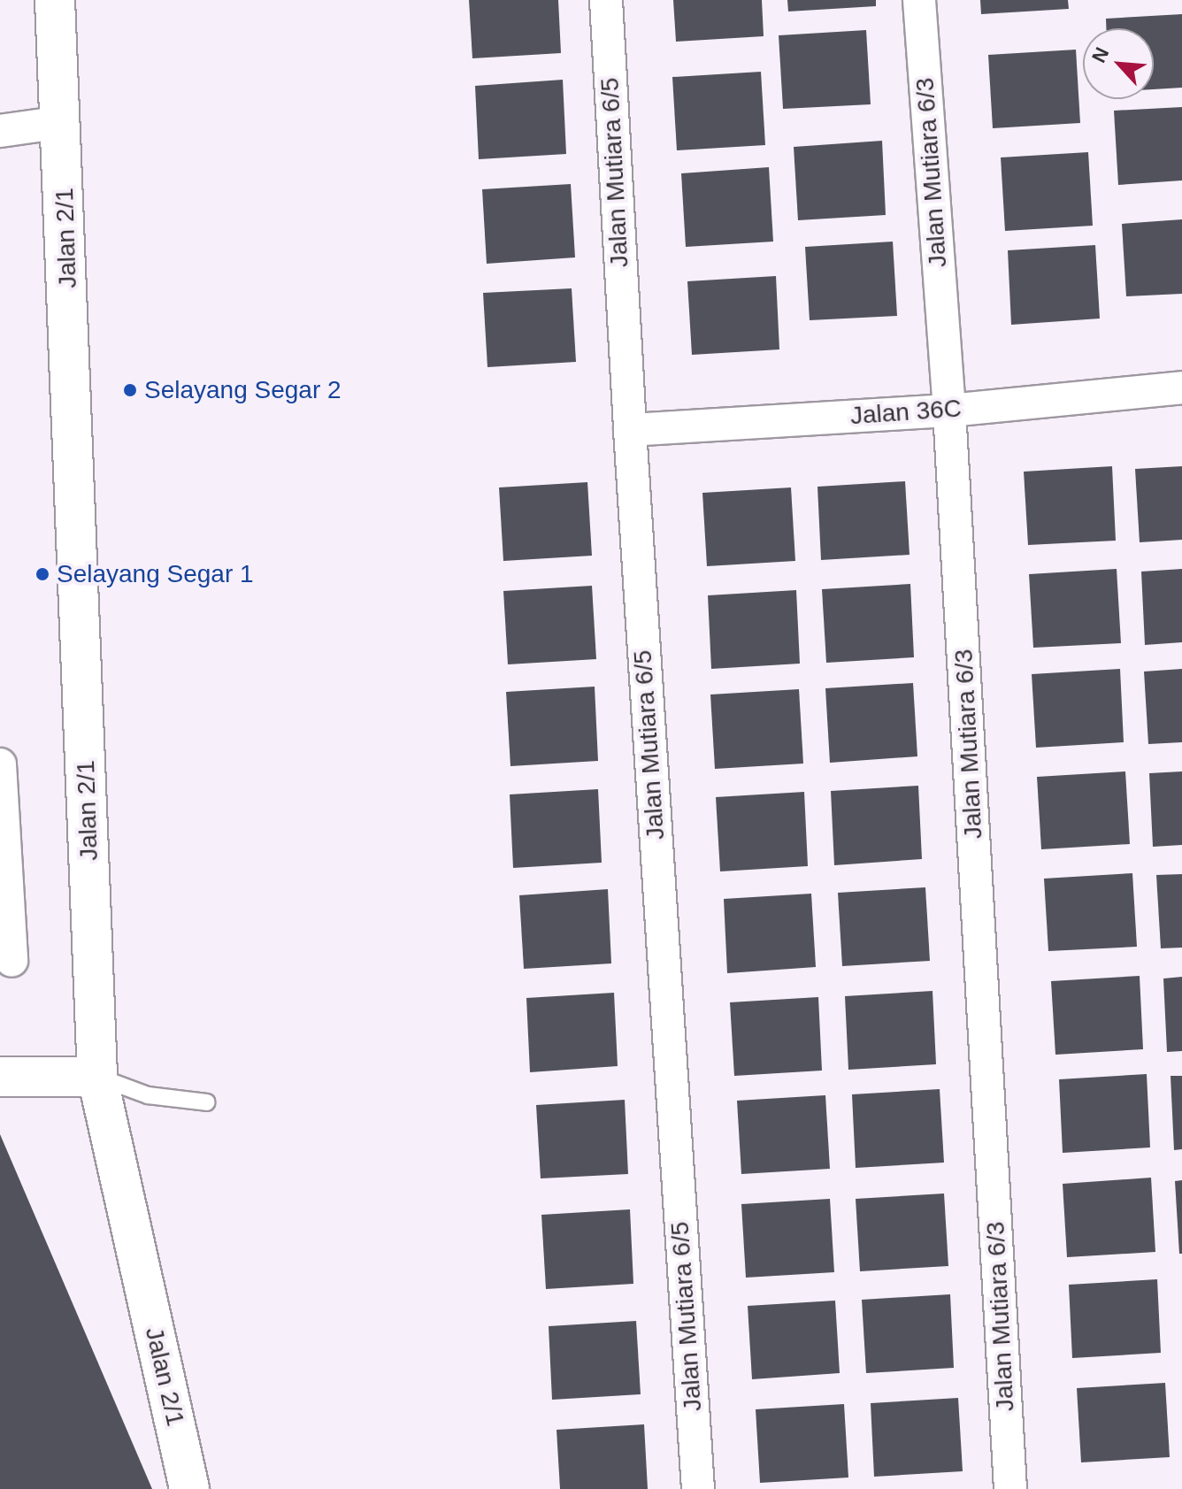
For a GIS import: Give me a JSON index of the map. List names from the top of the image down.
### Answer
{
  "streets": {
    "street": [
      "Jalan Mutiara 6/5",
      "Jalan Mutiara 6/3",
      "Jalan 2/1",
      "Jalan 36C"
    ]
  },
  "crossings": [
    ["Jalan Mutiara 6/5", "Jalan 36C"],
    ["Jalan Mutiara 6/3", "Jalan 36C"]
  ],
  "places": ["Selayang Segar 2", "Selayang Segar 1"],
  "north": "top left"
}
